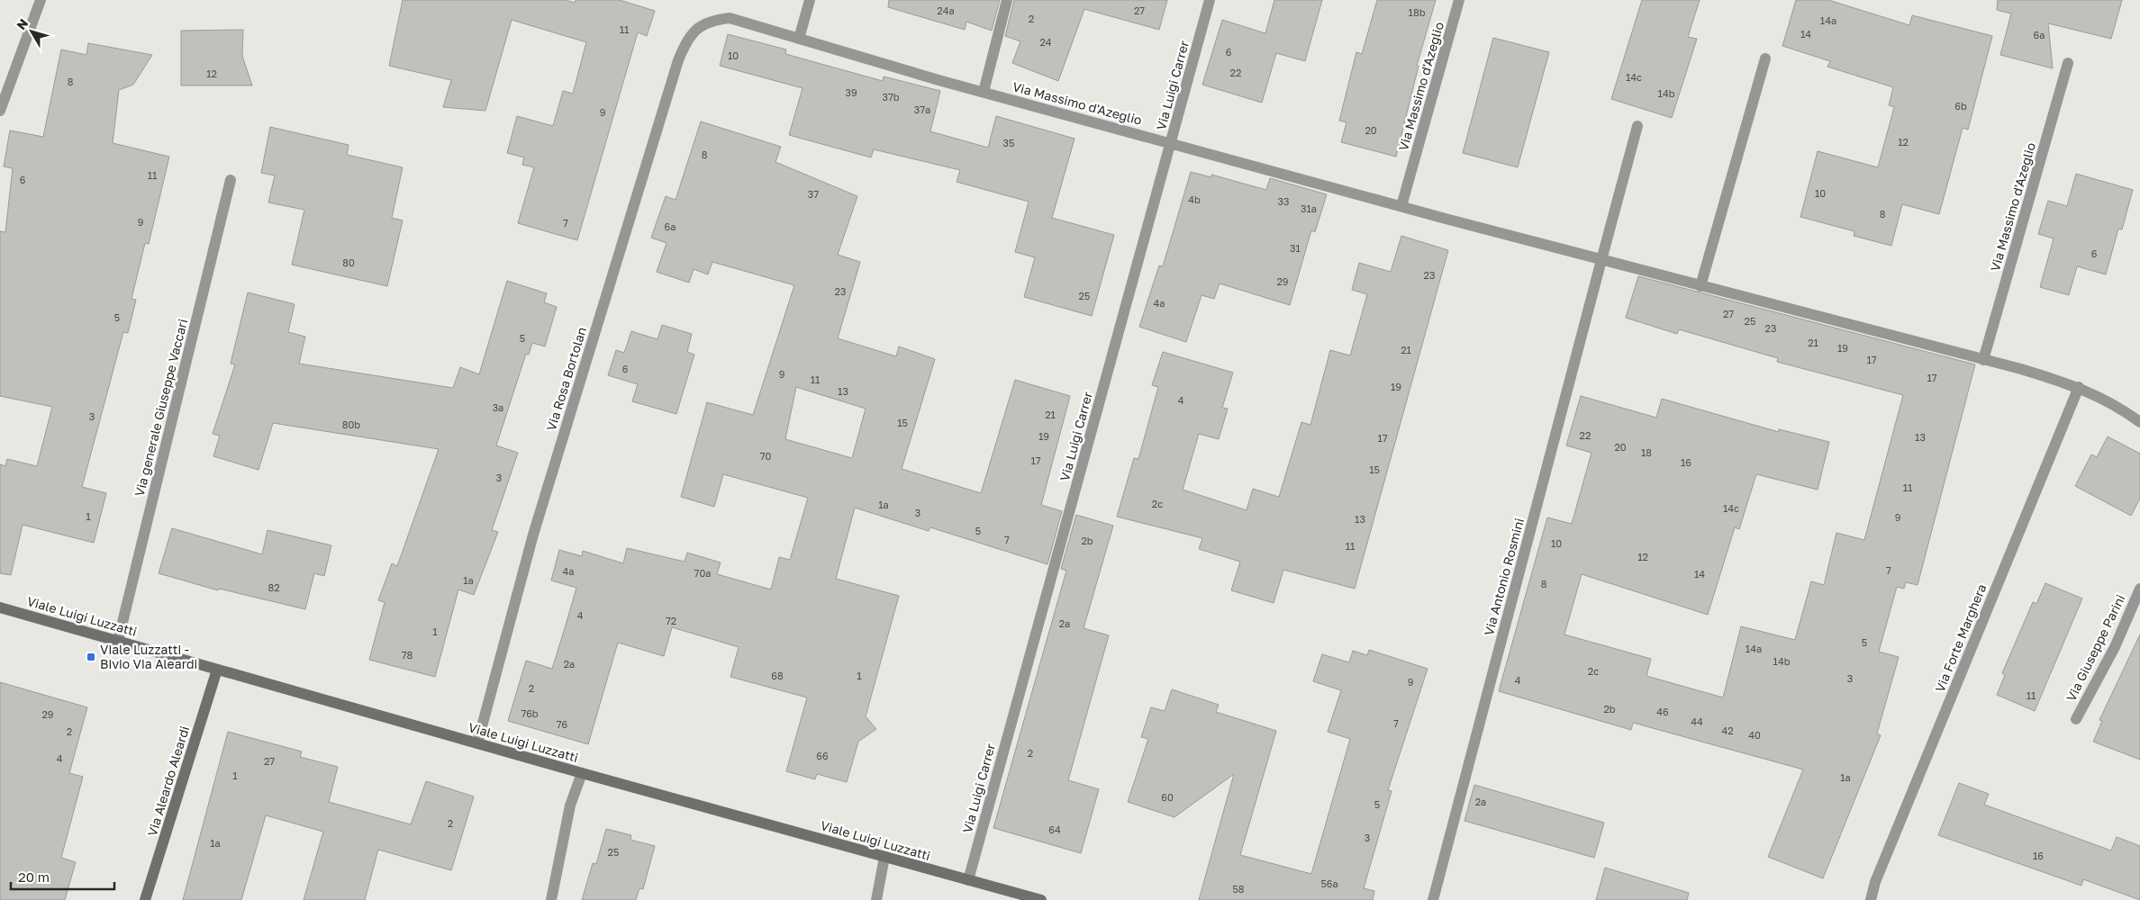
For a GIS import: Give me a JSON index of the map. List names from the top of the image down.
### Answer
{
  "streets": {
    "street": [
      "Via Luigi Carrer",
      "Via Massimo d'Azeglio",
      "Via Rosa Bortolan",
      "Via generale Giuseppe Vaccari",
      "Via Antonio Rosmini",
      "Viale Luigi Luzzatti",
      "Via Forte Marghera",
      "Via Giuseppe Parini",
      "Via Aleardo Aleardi"
    ]
  },
  "crossings": [
    ["Via Luigi Carrer", "Via Massimo d'Azeglio"],
    ["Via Luigi Carrer", "Viale Luigi Luzzatti"],
    ["Via Massimo d'Azeglio", "Via Rosa Bortolan"],
    ["Via Massimo d'Azeglio", "Via Antonio Rosmini"],
    ["Via Massimo d'Azeglio", "Via Forte Marghera"],
    ["Via Rosa Bortolan", "Viale Luigi Luzzatti"],
    ["Via generale Giuseppe Vaccari", "Viale Luigi Luzzatti"],
    ["Viale Luigi Luzzatti", "Via Aleardo Aleardi"]
  ],
  "places": {
    "transit": ["Viale Luzzatti - Bivio Via Aleardi"]
  },
  "house_numbers": [
    "24a",
    "27",
    "18b",
    "2",
    "14a",
    "11",
    "14",
    "6a",
    "24",
    "6",
    "10",
    "22",
    "12",
    "14c",
    "8",
    "39",
    "14b",
    "37b",
    "6b",
    "37a",
    "9",
    "20",
    "12",
    "35",
    "8",
    "11",
    "6",
    "10",
    "37",
    "4b",
    "33",
    "31a",
    "8",
    "9",
    "7",
    "6a",
    "31",
    "6",
    "80",
    "23",
    "29",
    "23",
    "25",
    "4a",
    "27",
    "5",
    "25",
    "23",
    "5",
    "21",
    "19",
    "21",
    "17",
    "6",
    "9",
    "17",
    "11",
    "19",
    "13",
    "4",
    "3a",
    "21",
    "3",
    "15",
    "80b",
    "22",
    "19",
    "13",
    "17",
    "20",
    "18",
    "70",
    "17",
    "16",
    "15",
    "3",
    "11",
    "2c",
    "1a",
    "14c",
    "3",
    "1",
    "9",
    "13",
    "5",
    "7",
    "2b",
    "10",
    "11",
    "12",
    "7",
    "4a",
    "70a",
    "14",
    "1a",
    "8",
    "82",
    "4",
    "72",
    "2a",
    "1",
    "5",
    "14a",
    "78",
    "14b",
    "2a",
    "2c",
    "68",
    "1",
    "3",
    "4",
    "9",
    "2",
    "11",
    "2b",
    "46",
    "76b",
    "29",
    "44",
    "7",
    "76",
    "42",
    "2",
    "40",
    "2",
    "66",
    "4",
    "27",
    "1",
    "1a",
    "60",
    "2a",
    "5",
    "2",
    "64",
    "3",
    "1a",
    "25",
    "16",
    "56a",
    "58"
  ],
  "scale_bar": "20 m",
  "north": "top left"
}
